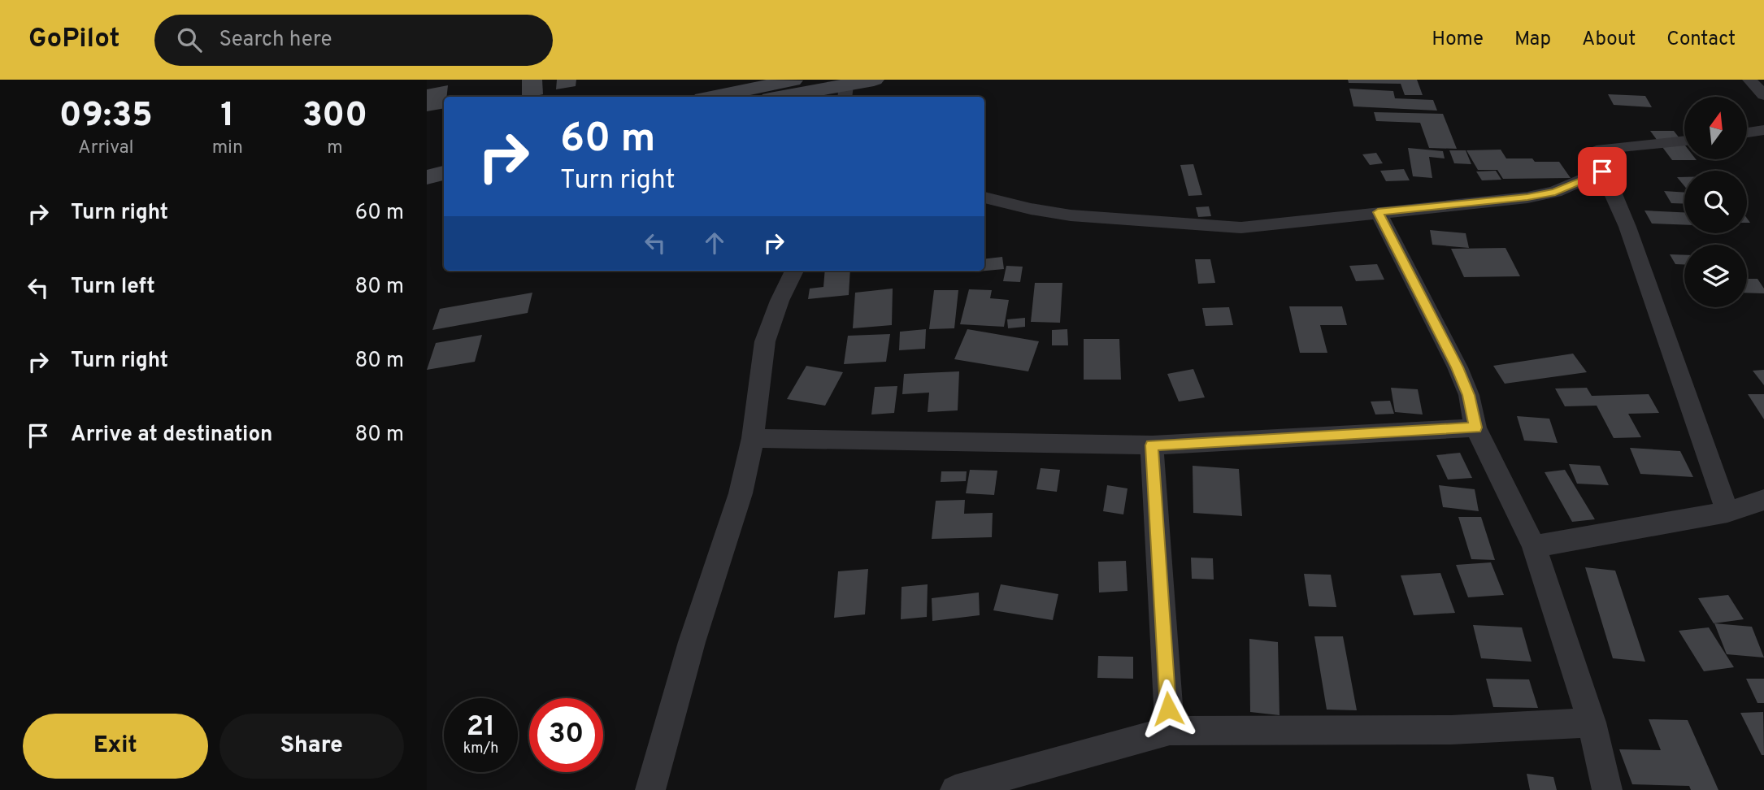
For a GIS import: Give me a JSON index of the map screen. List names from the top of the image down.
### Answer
{
  "north": "top",
  "page": {
    "header": "GoPilot",
    "search": "Search here",
    "nav": [
      "Home",
      "Map",
      "About",
      "Contact"
    ],
    "eta": [
      "09:35",
      "Arrival",
      "1",
      "min",
      "300",
      "m"
    ],
    "turn": ["60 m", "Turn right"],
    "list": [
      {
        "name": "Turn right",
        "value": "60 m"
      },
      {
        "name": "Turn left",
        "value": "80 m"
      },
      {
        "name": "Turn right",
        "value": "80 m"
      },
      {
        "name": "Arrive at destination",
        "value": "80 m"
      }
    ],
    "speed": "21 km/h",
    "limit": "30",
    "buttons": ["Exit", "Share"]
  }
}
